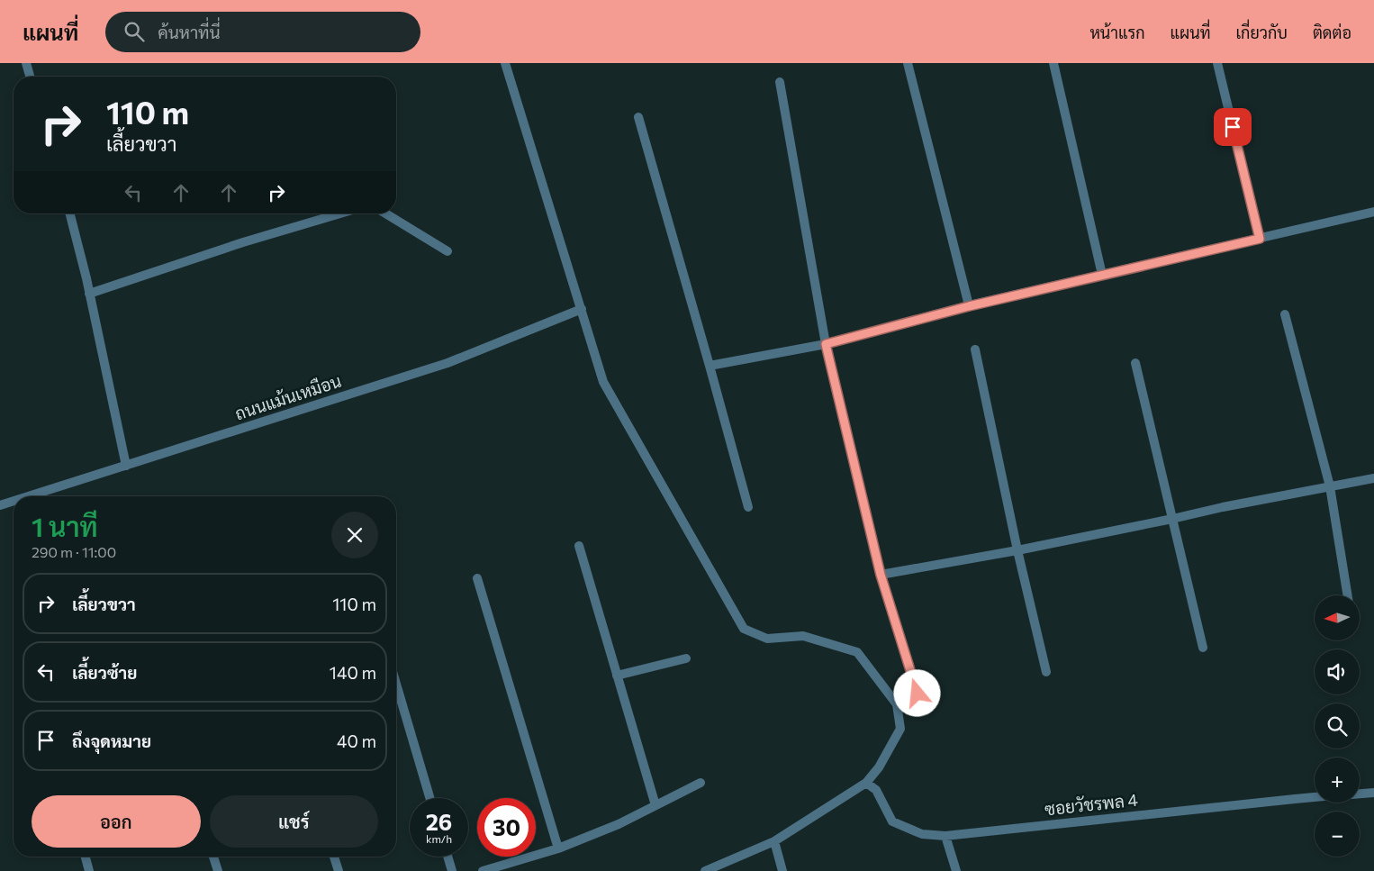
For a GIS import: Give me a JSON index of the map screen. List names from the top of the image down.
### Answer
{
  "streets": {
    "street": ["ถนนแม้นเหมือน", "ซอยวัชรพล 4"]
  },
  "north": "left",
  "page": {
    "header": "แผนที่",
    "search": "ค้นหาที่นี่",
    "nav": [
      "หน้าแรก",
      "แผนที่",
      "เกี่ยวกับ",
      "ติดต่อ"
    ],
    "turn": ["110 m", "เลี้ยวขวา"],
    "heading": ["1 นาที", "290 m · 11:00"],
    "list": [
      {
        "name": "เลี้ยวขวา",
        "value": "110 m"
      },
      {
        "name": "เลี้ยวซ้าย",
        "value": "140 m"
      },
      {
        "name": "ถึงจุดหมาย",
        "value": "40 m"
      }
    ],
    "map_buttons": ["+", "−"],
    "buttons": ["ออก", "แชร์"],
    "speed": "26 km/h",
    "limit": "30"
  }
}
